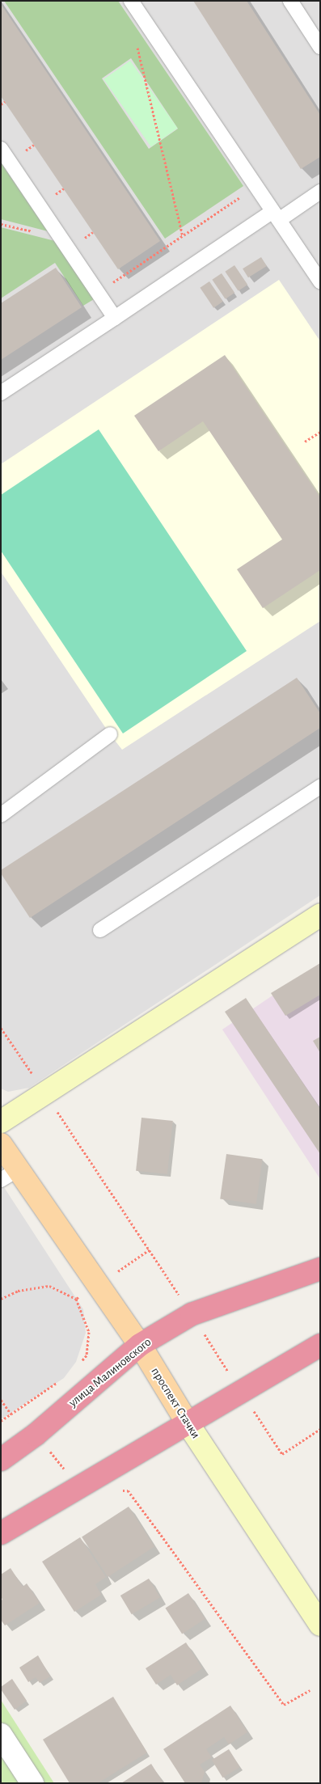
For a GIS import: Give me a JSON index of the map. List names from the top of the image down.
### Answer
{
  "streets": {
    "highway": ["улица Малиновского"],
    "main road": ["проспект Стачки"]
  },
  "crossings": [
    ["улица Малиновского", "проспект Стачки"]
  ]
}
